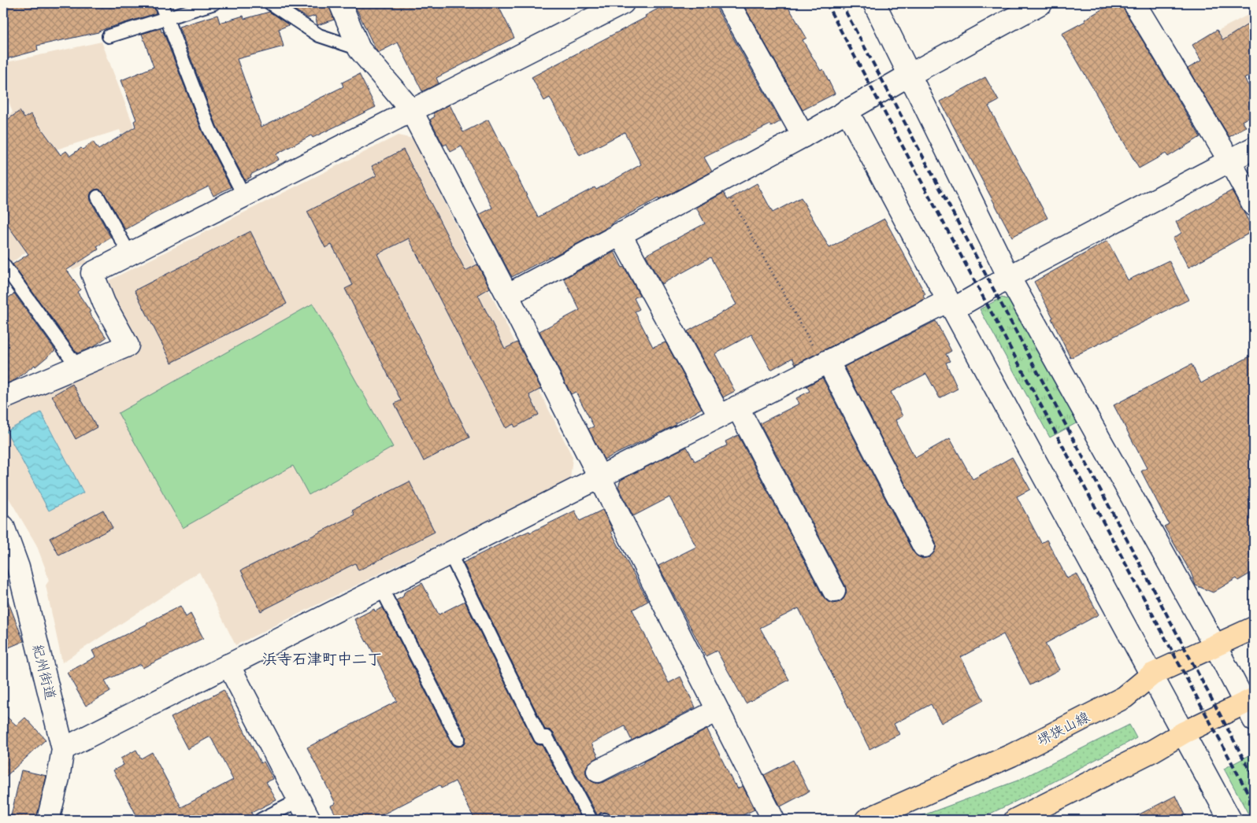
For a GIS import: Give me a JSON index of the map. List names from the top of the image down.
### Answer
{
  "streets": {
    "main road": ["堺狭山線"],
    "street": ["紀州街道"]
  },
  "districts": ["浜寺石津町中二丁"]
}
